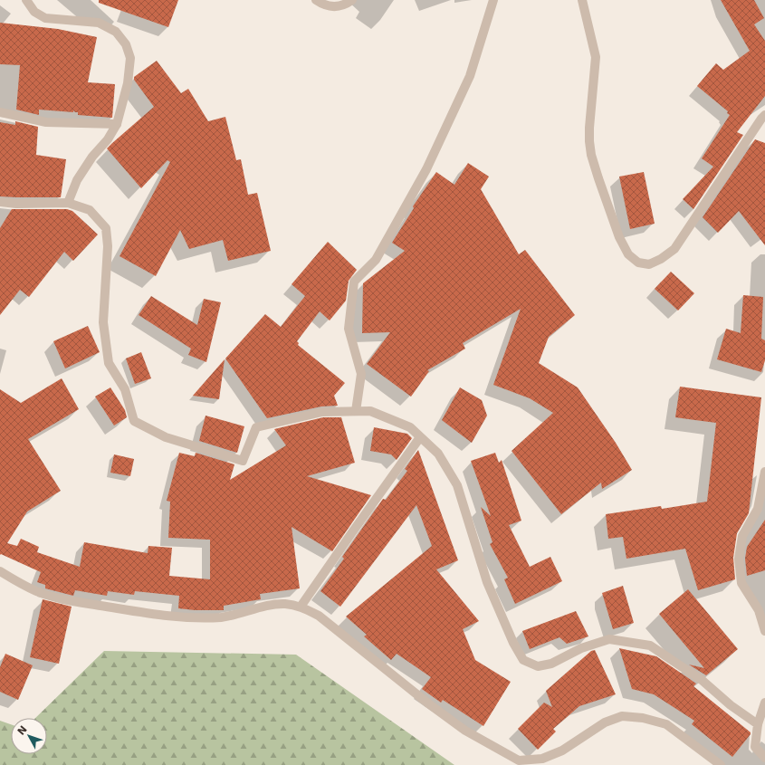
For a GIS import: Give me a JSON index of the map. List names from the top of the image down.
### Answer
{
  "north": "top left"
}
